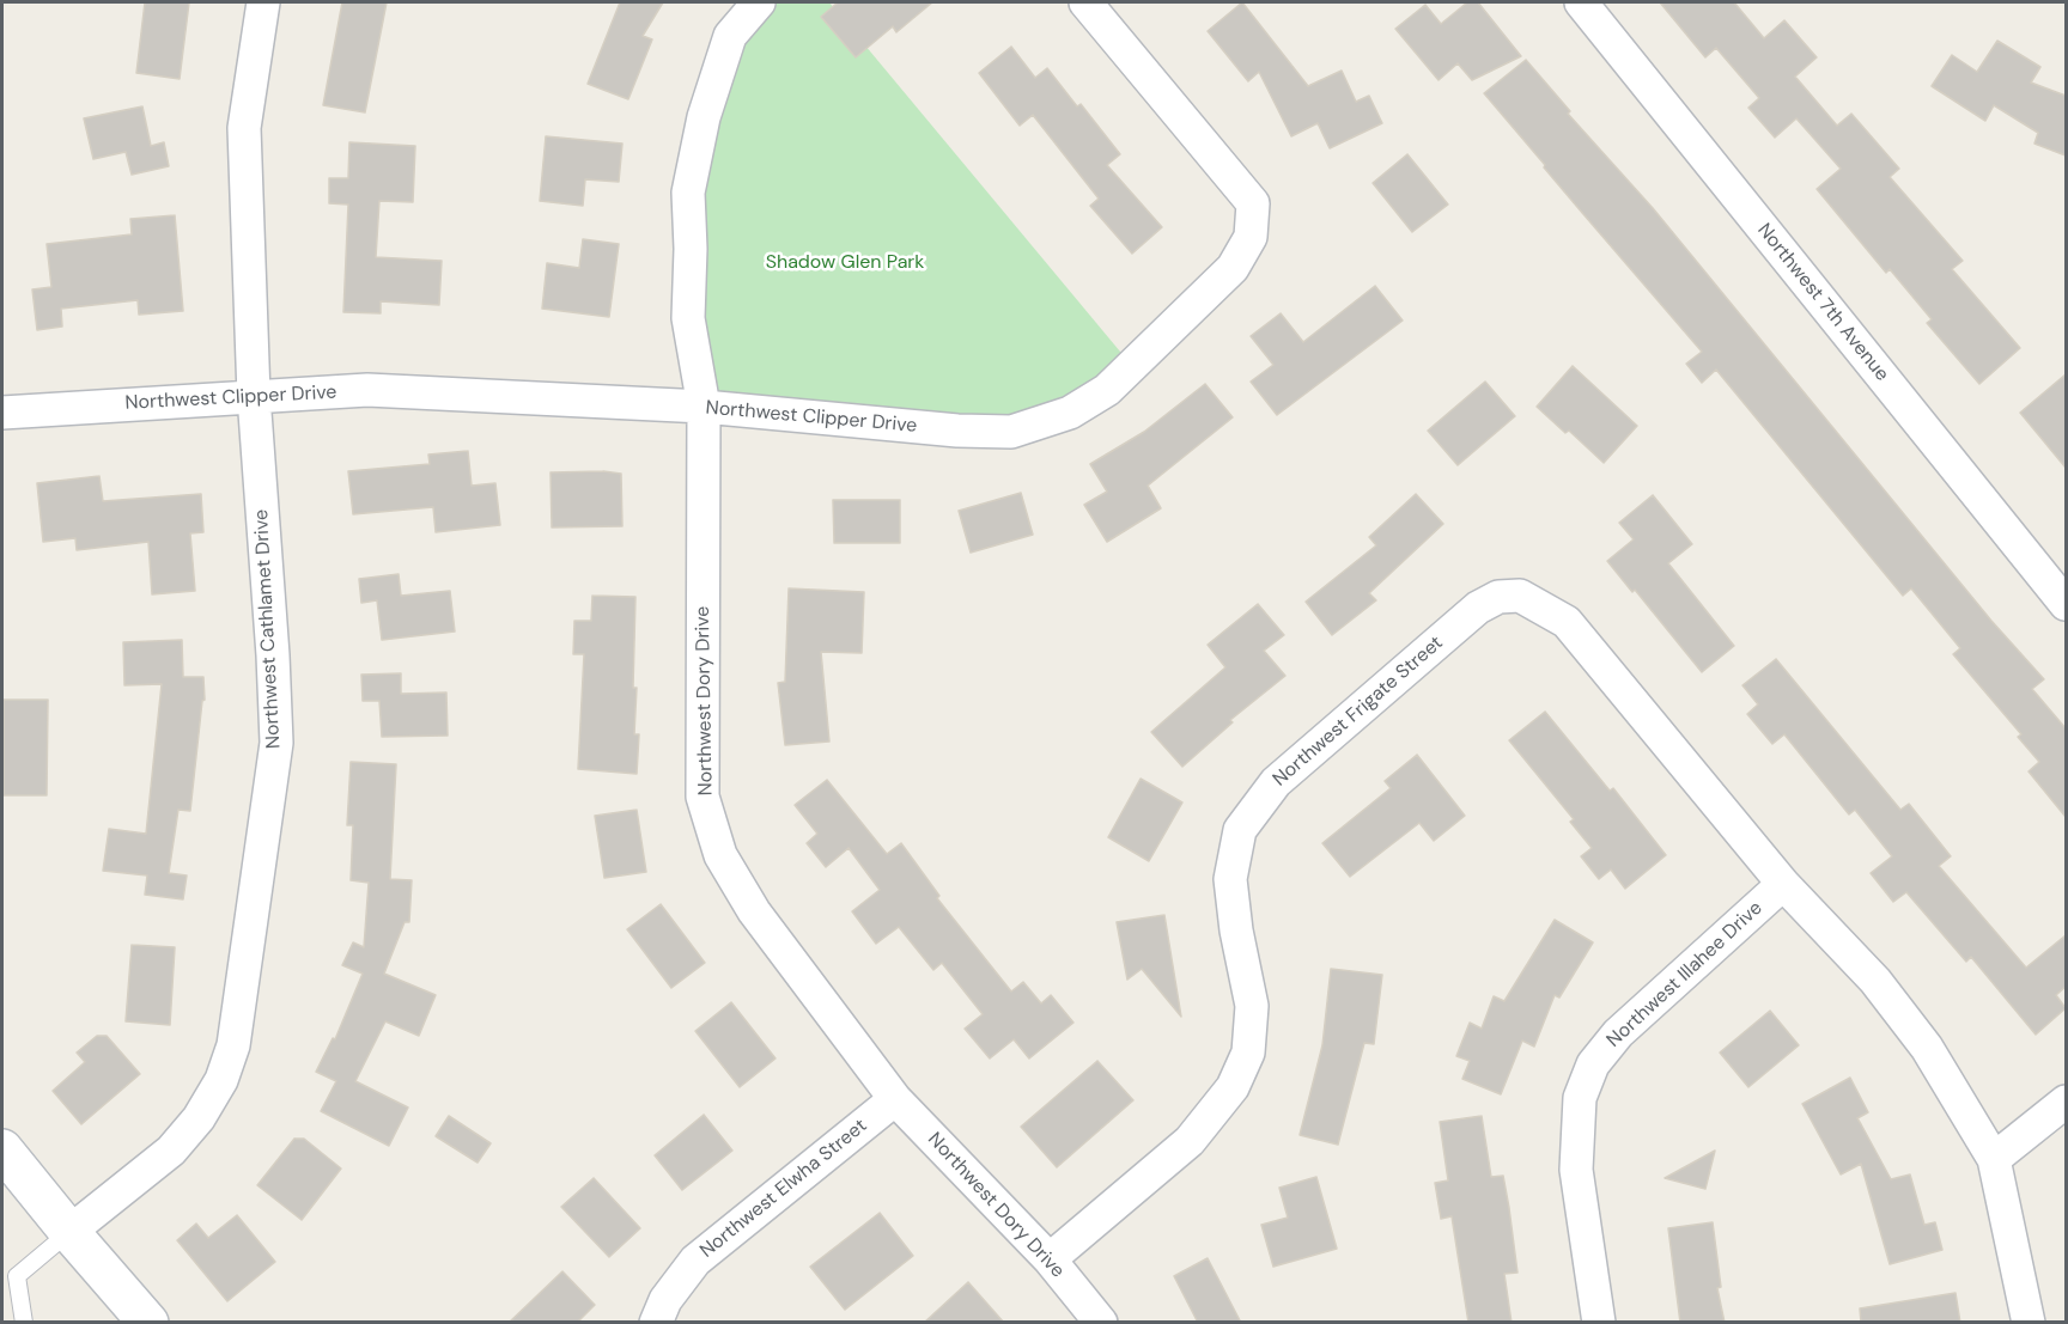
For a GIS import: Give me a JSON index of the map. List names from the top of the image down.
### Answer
{
  "streets": {
    "street": [
      "Northwest 7th Avenue",
      "Northwest Clipper Drive",
      "Northwest Cathlamet Drive",
      "Northwest Dory Drive",
      "Northwest Frigate Street",
      "Northwest Illahee Drive",
      "Northwest Elwha Street"
    ]
  },
  "crossings": [
    ["Northwest Clipper Drive", "Northwest Cathlamet Drive"],
    ["Northwest Clipper Drive", "Northwest Dory Drive"],
    ["Northwest Dory Drive", "Northwest Frigate Street"],
    ["Northwest Dory Drive", "Northwest Elwha Street"],
    ["Northwest Frigate Street", "Northwest Illahee Drive"]
  ],
  "parks": ["Shadow Glen Park"]
}
